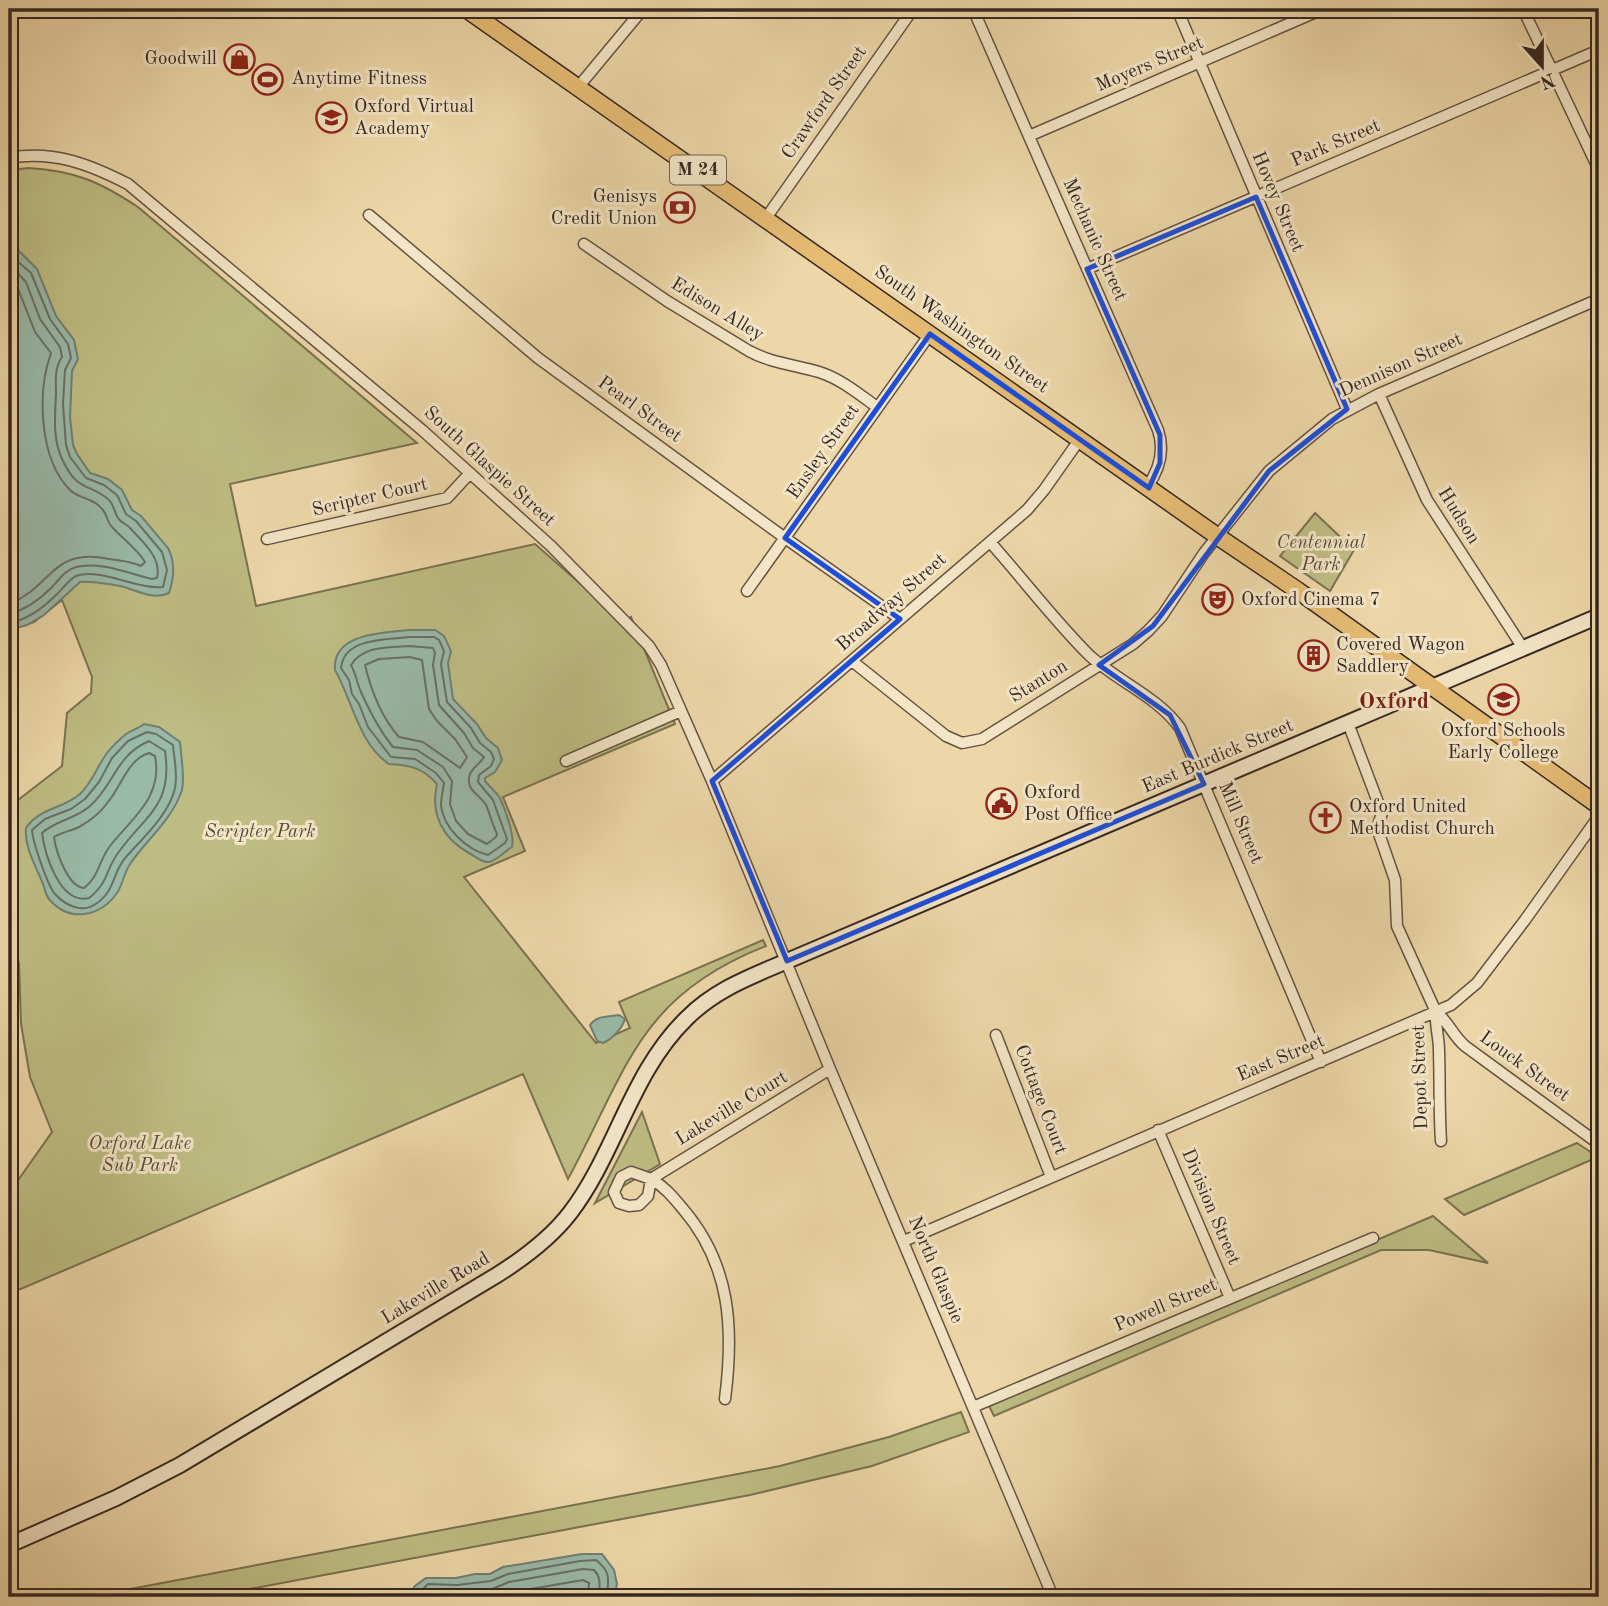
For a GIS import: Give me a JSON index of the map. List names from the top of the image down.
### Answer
{
  "streets": {
    "main road": [
      "M 24",
      "South Washington Street",
      "East Burdick Street",
      "Lakeville Road"
    ],
    "street": [
      "Moyers Street",
      "Crawford Street",
      "Park Street",
      "Hovey Street",
      "Mechanic Street",
      "Edison Alley",
      "Dennison Street",
      "Pearl Street",
      "Ensley Street",
      "South Glaspie Street",
      "Scripter Court",
      "Hudson",
      "Broadway Street",
      "Stanton",
      "Mill Street",
      "East Street",
      "Louck Street",
      "Depot Street",
      "Cottage Court",
      "Lakeville Court",
      "Division Street",
      "North Glaspie",
      "Powell Street"
    ]
  },
  "crossings": [
    ["Moyers Street", "Hovey Street"],
    ["Moyers Street", "Mechanic Street"],
    ["Crawford Street", "South Washington Street"],
    ["Park Street", "Hovey Street"],
    ["Park Street", "Mechanic Street"],
    ["M 24", "South Washington Street"],
    ["M 24", "East Burdick Street"],
    ["Hovey Street", "Dennison Street"],
    ["Mechanic Street", "South Washington Street"],
    ["Edison Alley", "Ensley Street"],
    ["South Washington Street", "Dennison Street"],
    ["South Washington Street", "Ensley Street"],
    ["South Washington Street", "Broadway Street"],
    ["South Washington Street", "Stanton"],
    ["South Washington Street", "East Burdick Street"],
    ["Dennison Street", "Hudson"],
    ["Dennison Street", "Stanton"],
    ["Pearl Street", "Ensley Street"],
    ["Pearl Street", "Broadway Street"],
    ["South Glaspie Street", "Scripter Court"],
    ["South Glaspie Street", "Broadway Street"],
    ["South Glaspie Street", "East Burdick Street"],
    ["South Glaspie Street", "North Glaspie"],
    ["South Glaspie Street", "Lakeville Road"],
    ["Hudson", "East Burdick Street"],
    ["Broadway Street", "Stanton"],
    ["Broadway Street", "Mill Street"],
    ["Stanton", "Mill Street"],
    ["East Burdick Street", "Mill Street"],
    ["East Burdick Street", "North Glaspie"],
    ["East Burdick Street", "Lakeville Road"],
    ["Mill Street", "East Street"],
    ["East Street", "Louck Street"],
    ["East Street", "Depot Street"],
    ["East Street", "Cottage Court"],
    ["East Street", "Division Street"],
    ["East Street", "North Glaspie"],
    ["Louck Street", "Depot Street"],
    ["Lakeville Court", "North Glaspie"],
    ["Division Street", "Powell Street"],
    ["North Glaspie", "Lakeville Road"],
    ["North Glaspie", "Powell Street"]
  ],
  "districts": ["Oxford"],
  "parks": ["Centennial Park", "Scripter Park", "Oxford Lake Sub Park"],
  "places": {
    "shop": ["Goodwill"],
    "sports": ["Anytime Fitness"],
    "school or university": ["Oxford Virtual Academy", "Oxford Schools Early College"],
    "bank": ["Genisys Credit Union"],
    "theatre": ["Oxford Cinema 7"],
    "building": ["Covered Wagon Saddlery"],
    "public building": ["Oxford Post Office"],
    "church": ["Oxford United Methodist Church"]
  },
  "north": "bottom"
}
